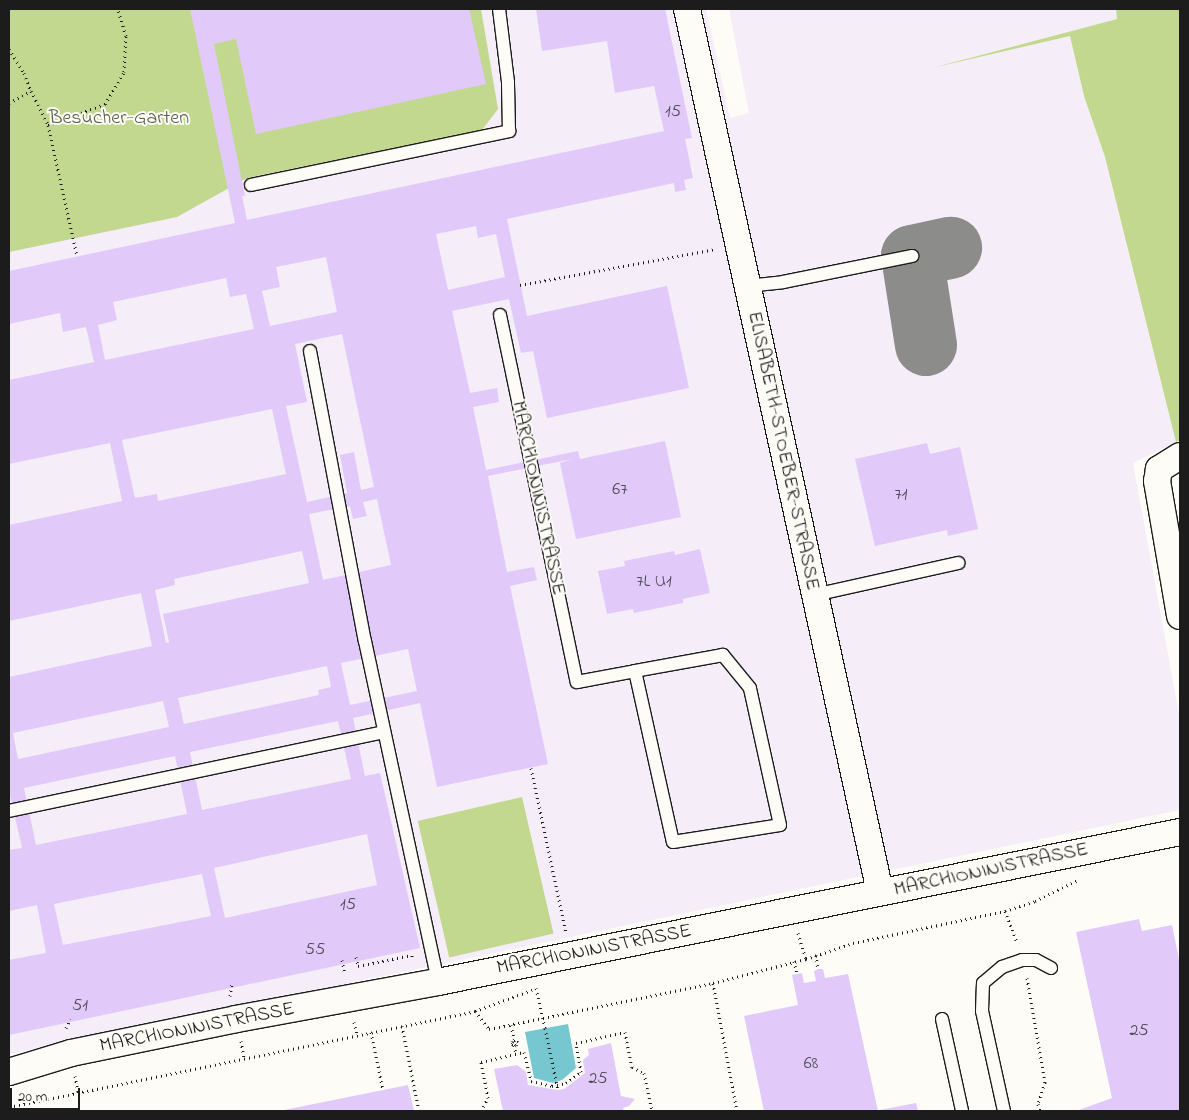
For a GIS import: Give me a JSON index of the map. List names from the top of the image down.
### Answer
{
  "streets": {
    "street": ["ELISABETH-STOEBER-STRASSE", "MARCHIONINISTRASSE"]
  },
  "crossings": [
    ["ELISABETH-STOEBER-STRASSE", "MARCHIONINISTRASSE"]
  ],
  "parks": ["Besucher-Garten"],
  "house_numbers": [
    "15",
    "67",
    "71",
    "7L U1",
    "15",
    "55",
    "51",
    "25",
    "68",
    "25"
  ],
  "scale_bar": "20 m"
}
